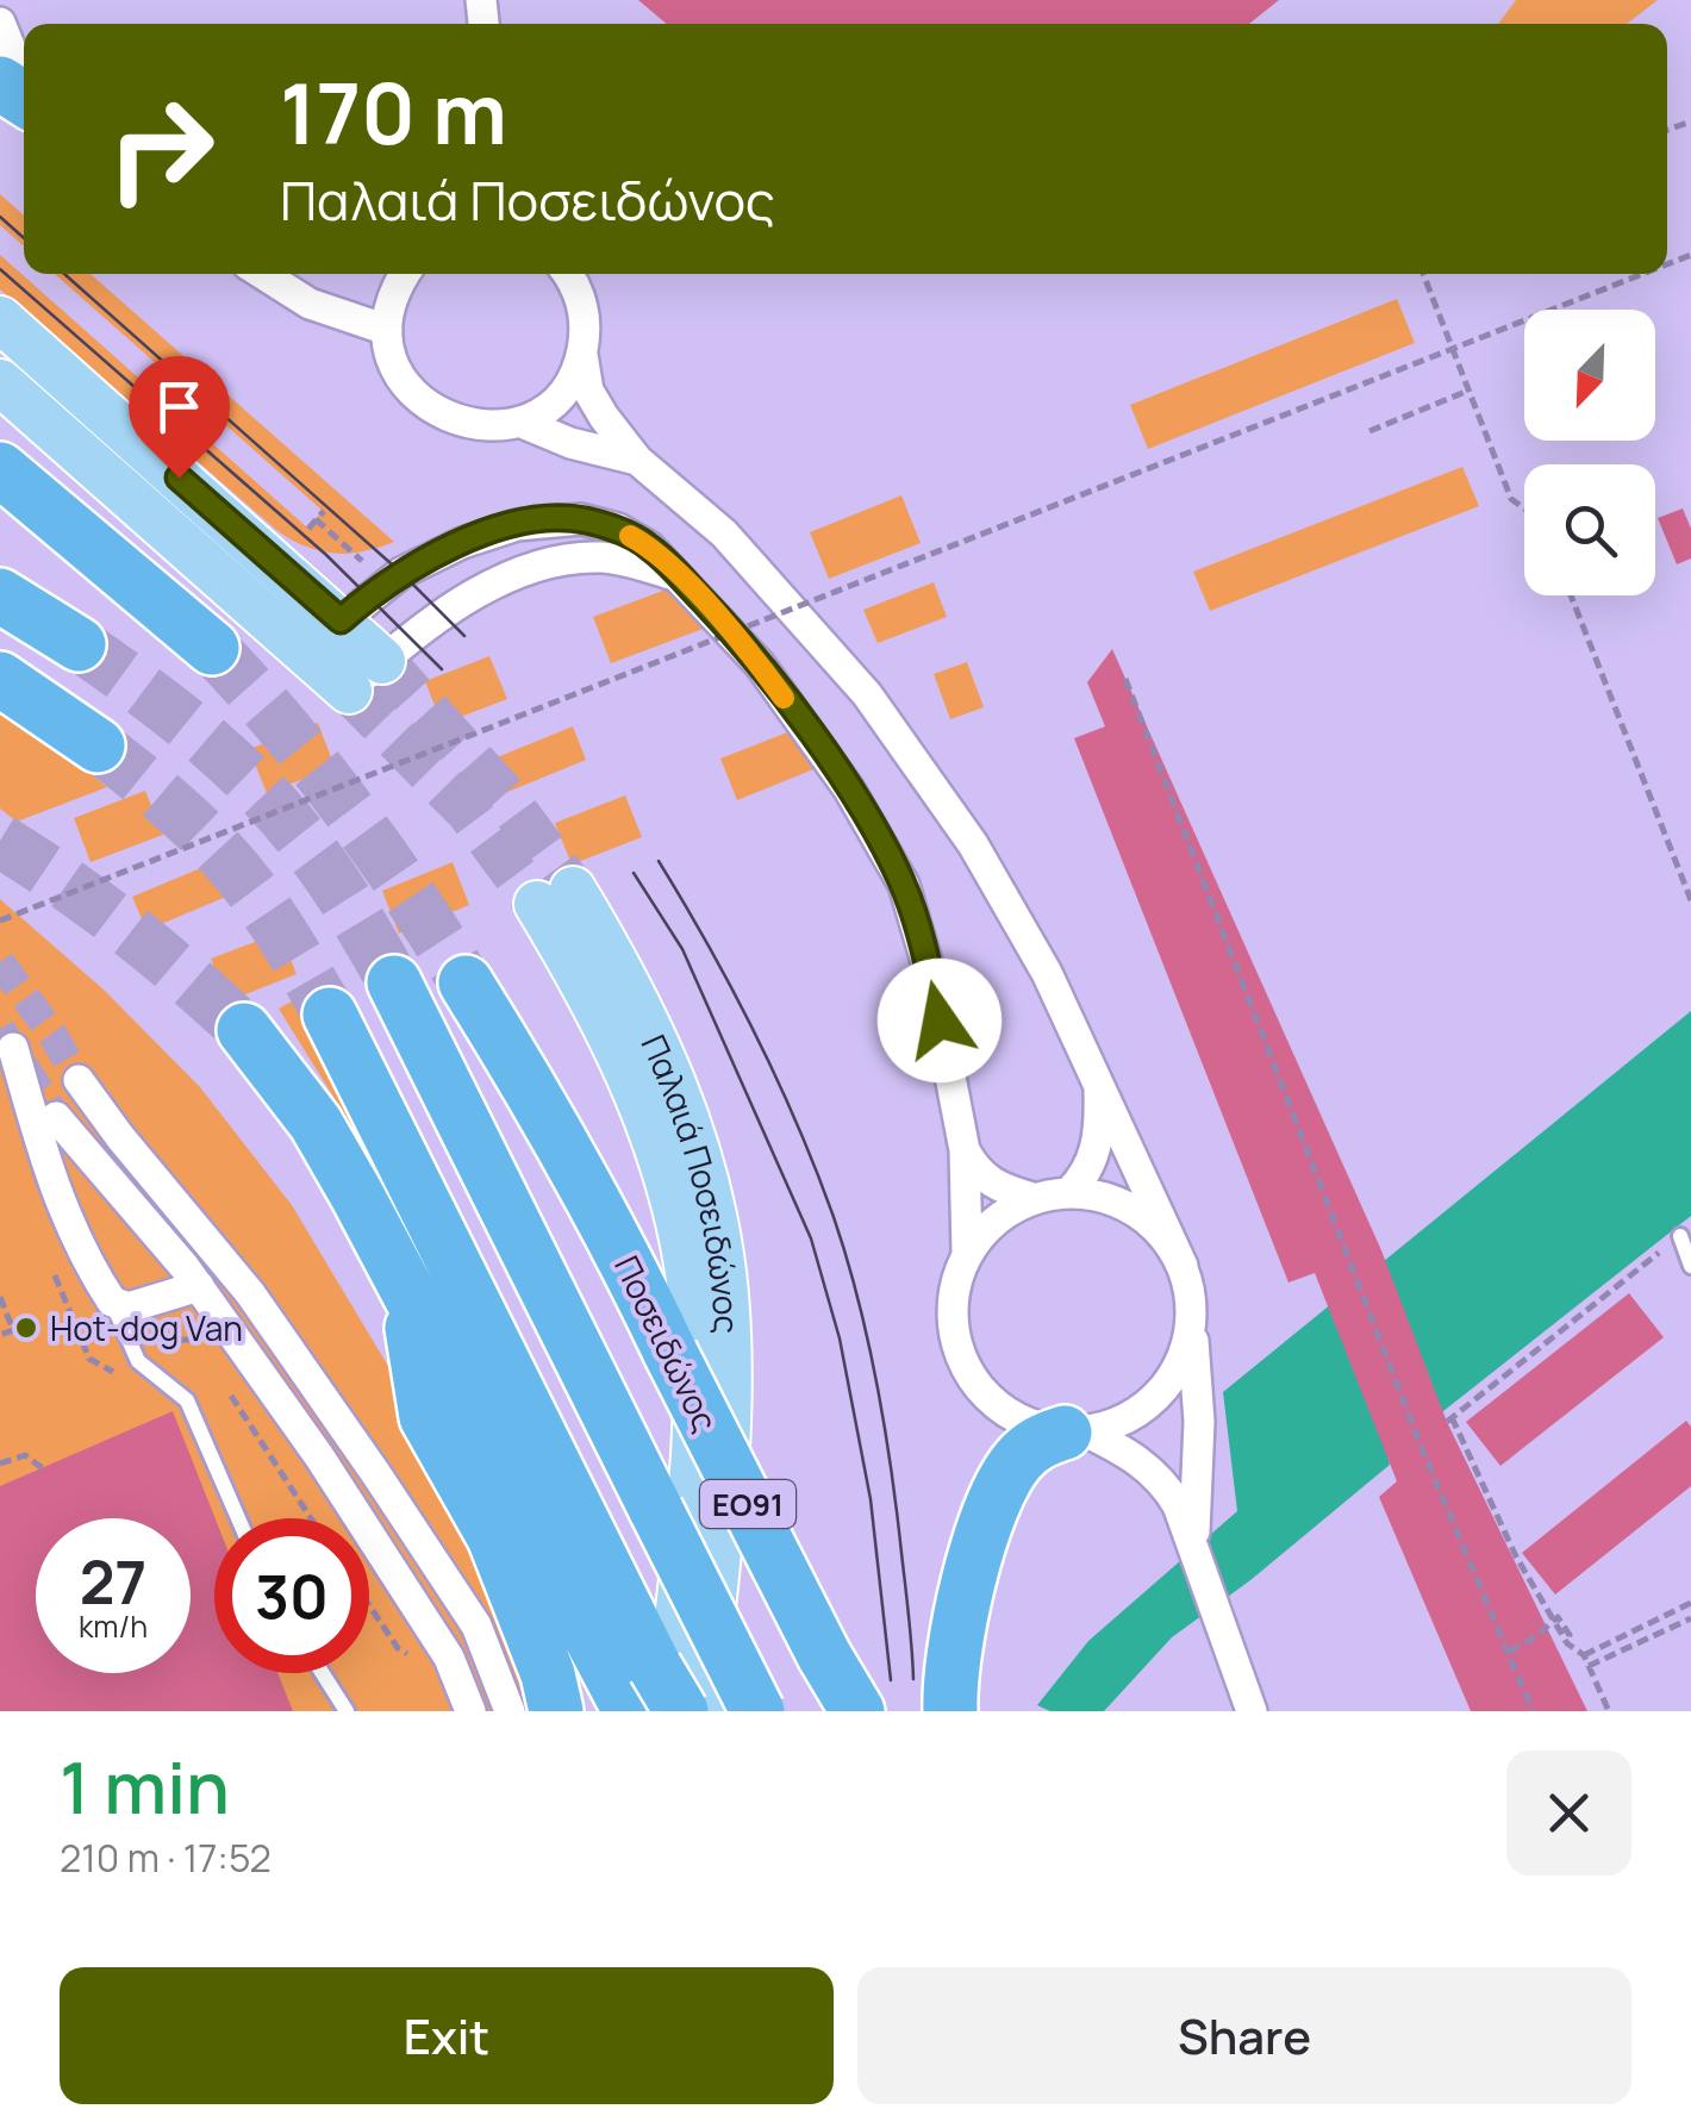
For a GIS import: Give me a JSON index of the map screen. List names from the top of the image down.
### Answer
{
  "streets": {
    "highway": ["Ποσειδώνος", "ΕΟ91"],
    "main road": ["Παλαιά Ποσειδώνος"]
  },
  "places": ["Hot-dog Van"],
  "north": "bottom left",
  "page": {
    "turn": ["170 m", "Παλαιά Ποσειδώνος"],
    "speed": "27 km/h",
    "limit": "30",
    "heading": ["1 min", "210 m · 17:52"],
    "buttons": ["Exit", "Share"]
  }
}
